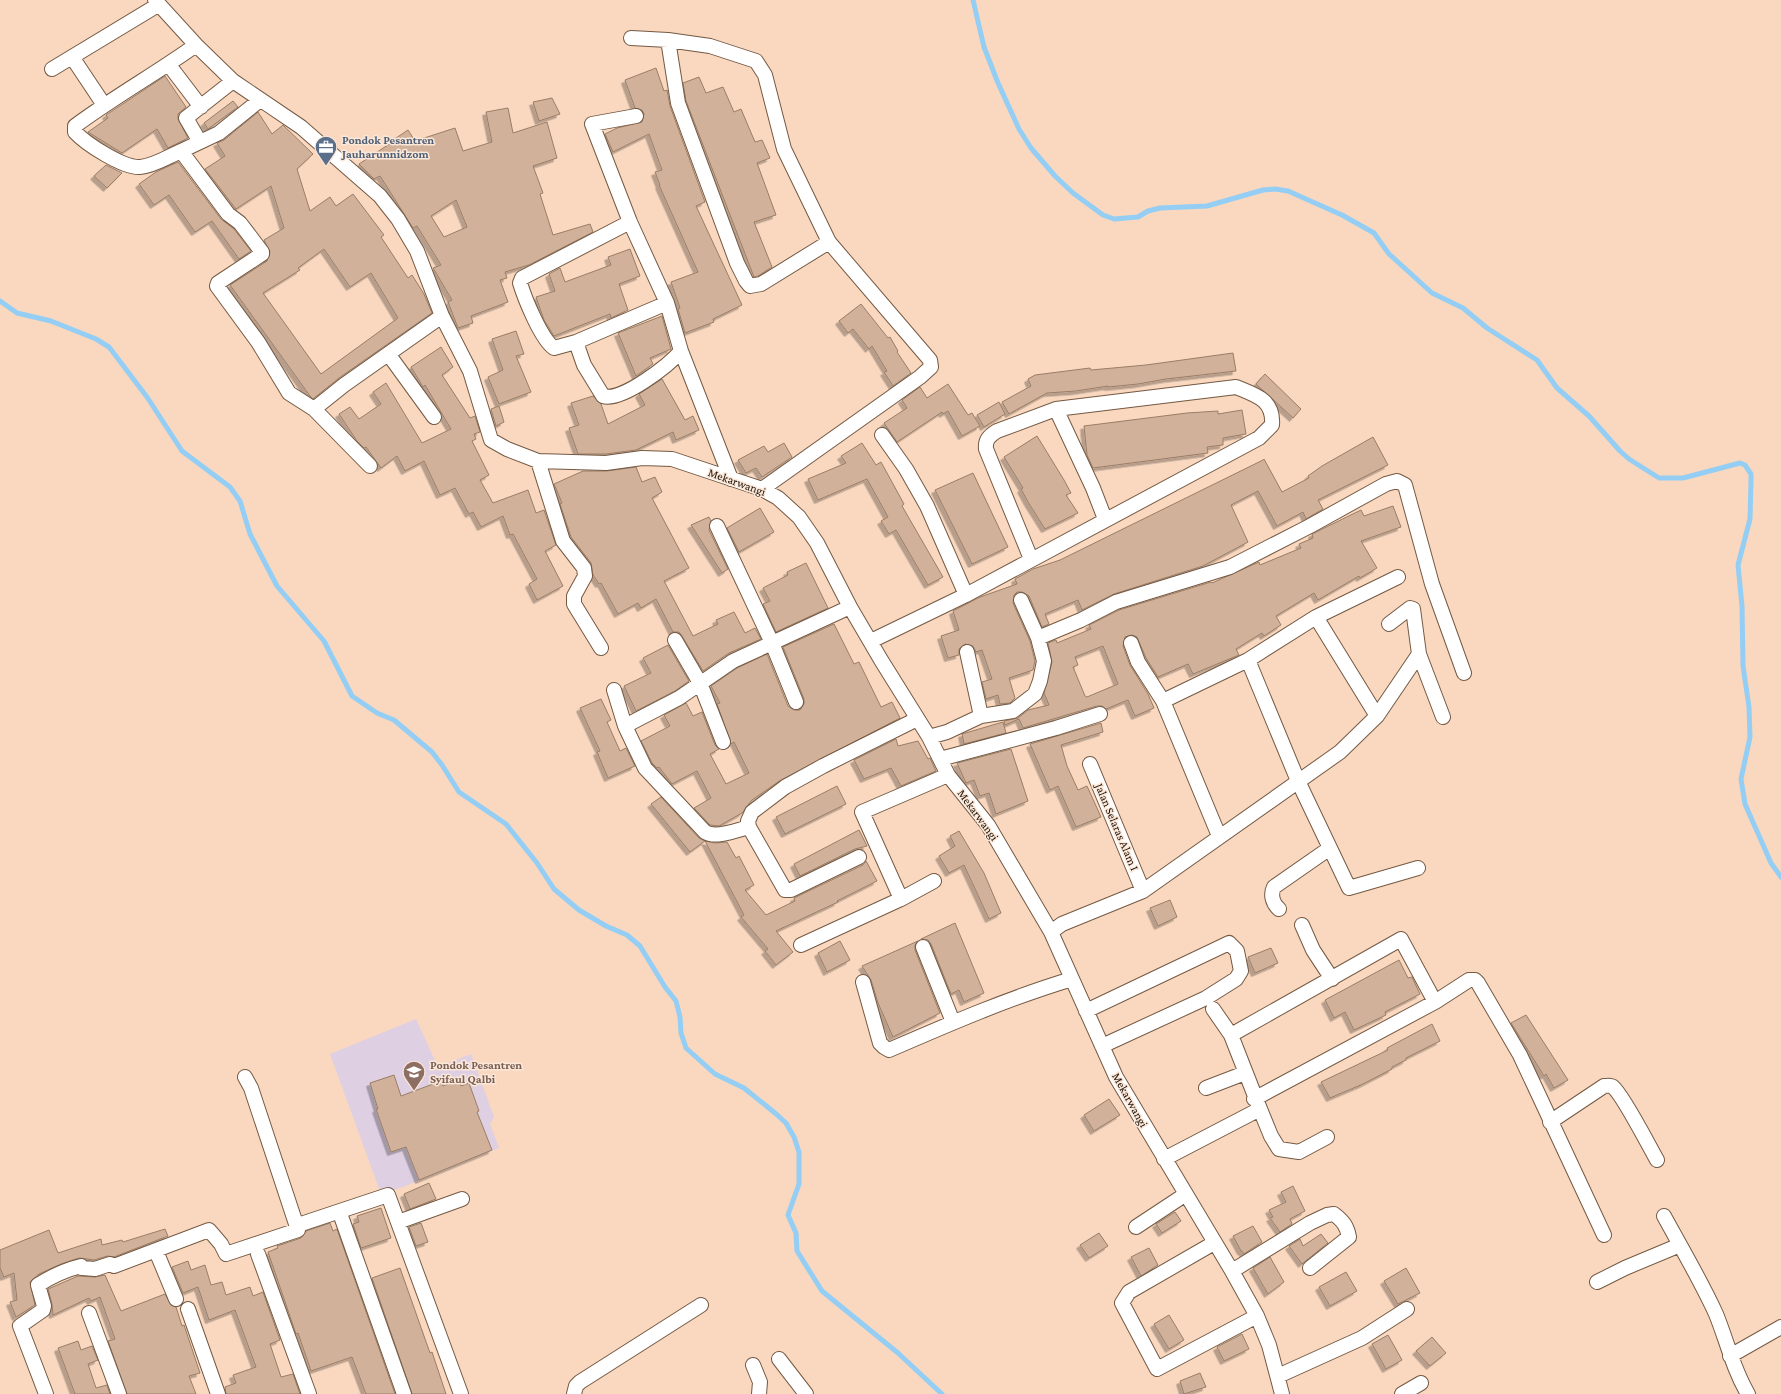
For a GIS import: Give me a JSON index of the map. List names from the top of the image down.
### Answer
{
  "streets": {
    "street": ["Mekarwangi", "Jalan Selaras Alam I"]
  },
  "places": {
    "office": ["Pondok Pesantren Jauharunnidzom"],
    "school or university": ["Pondok Pesantren Syifaul Qalbi"]
  }
}
